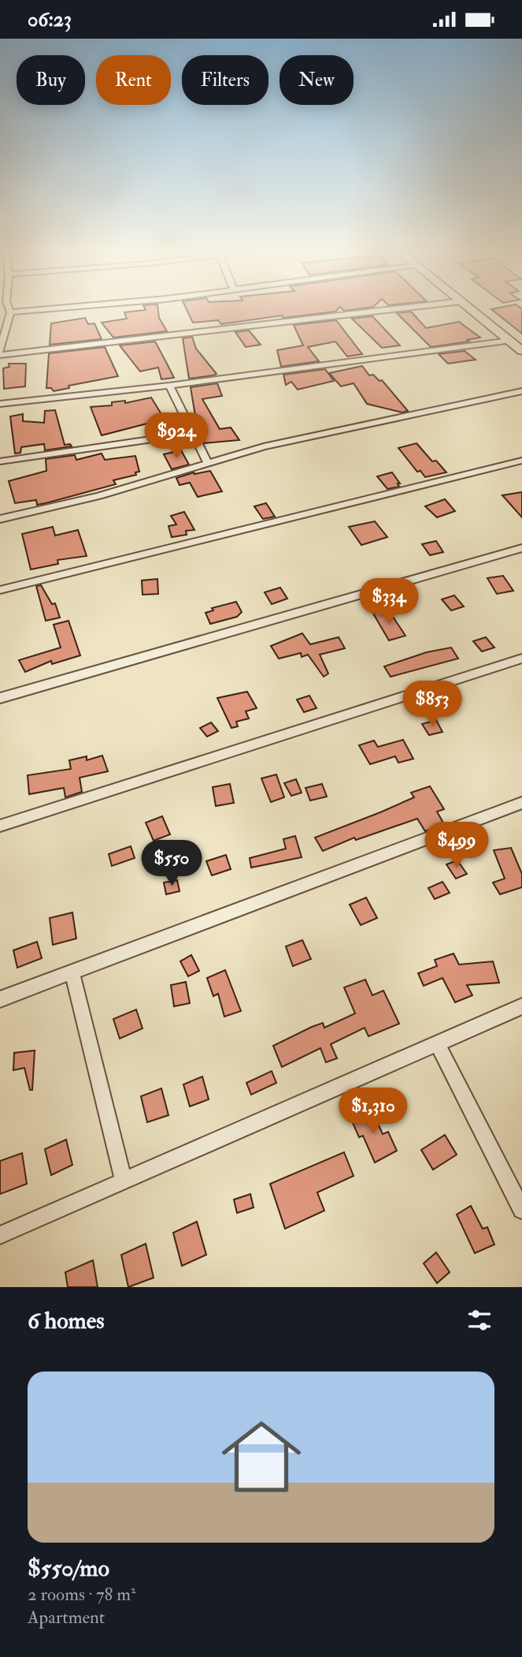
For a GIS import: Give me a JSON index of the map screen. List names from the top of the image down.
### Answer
{
  "page": {
    "status": "06:23",
    "chip": [
      "Buy",
      "Rent",
      "Filters",
      "New"
    ],
    "price": [
      "$924",
      "$334",
      "$853",
      "$499",
      "$550",
      "$1,310"
    ],
    "heading": "6 homes",
    "list": [
      {
        "name": "$550/mo",
        "note": "2 rooms · 78 m² · Apartment"
      }
    ]
  }
}
